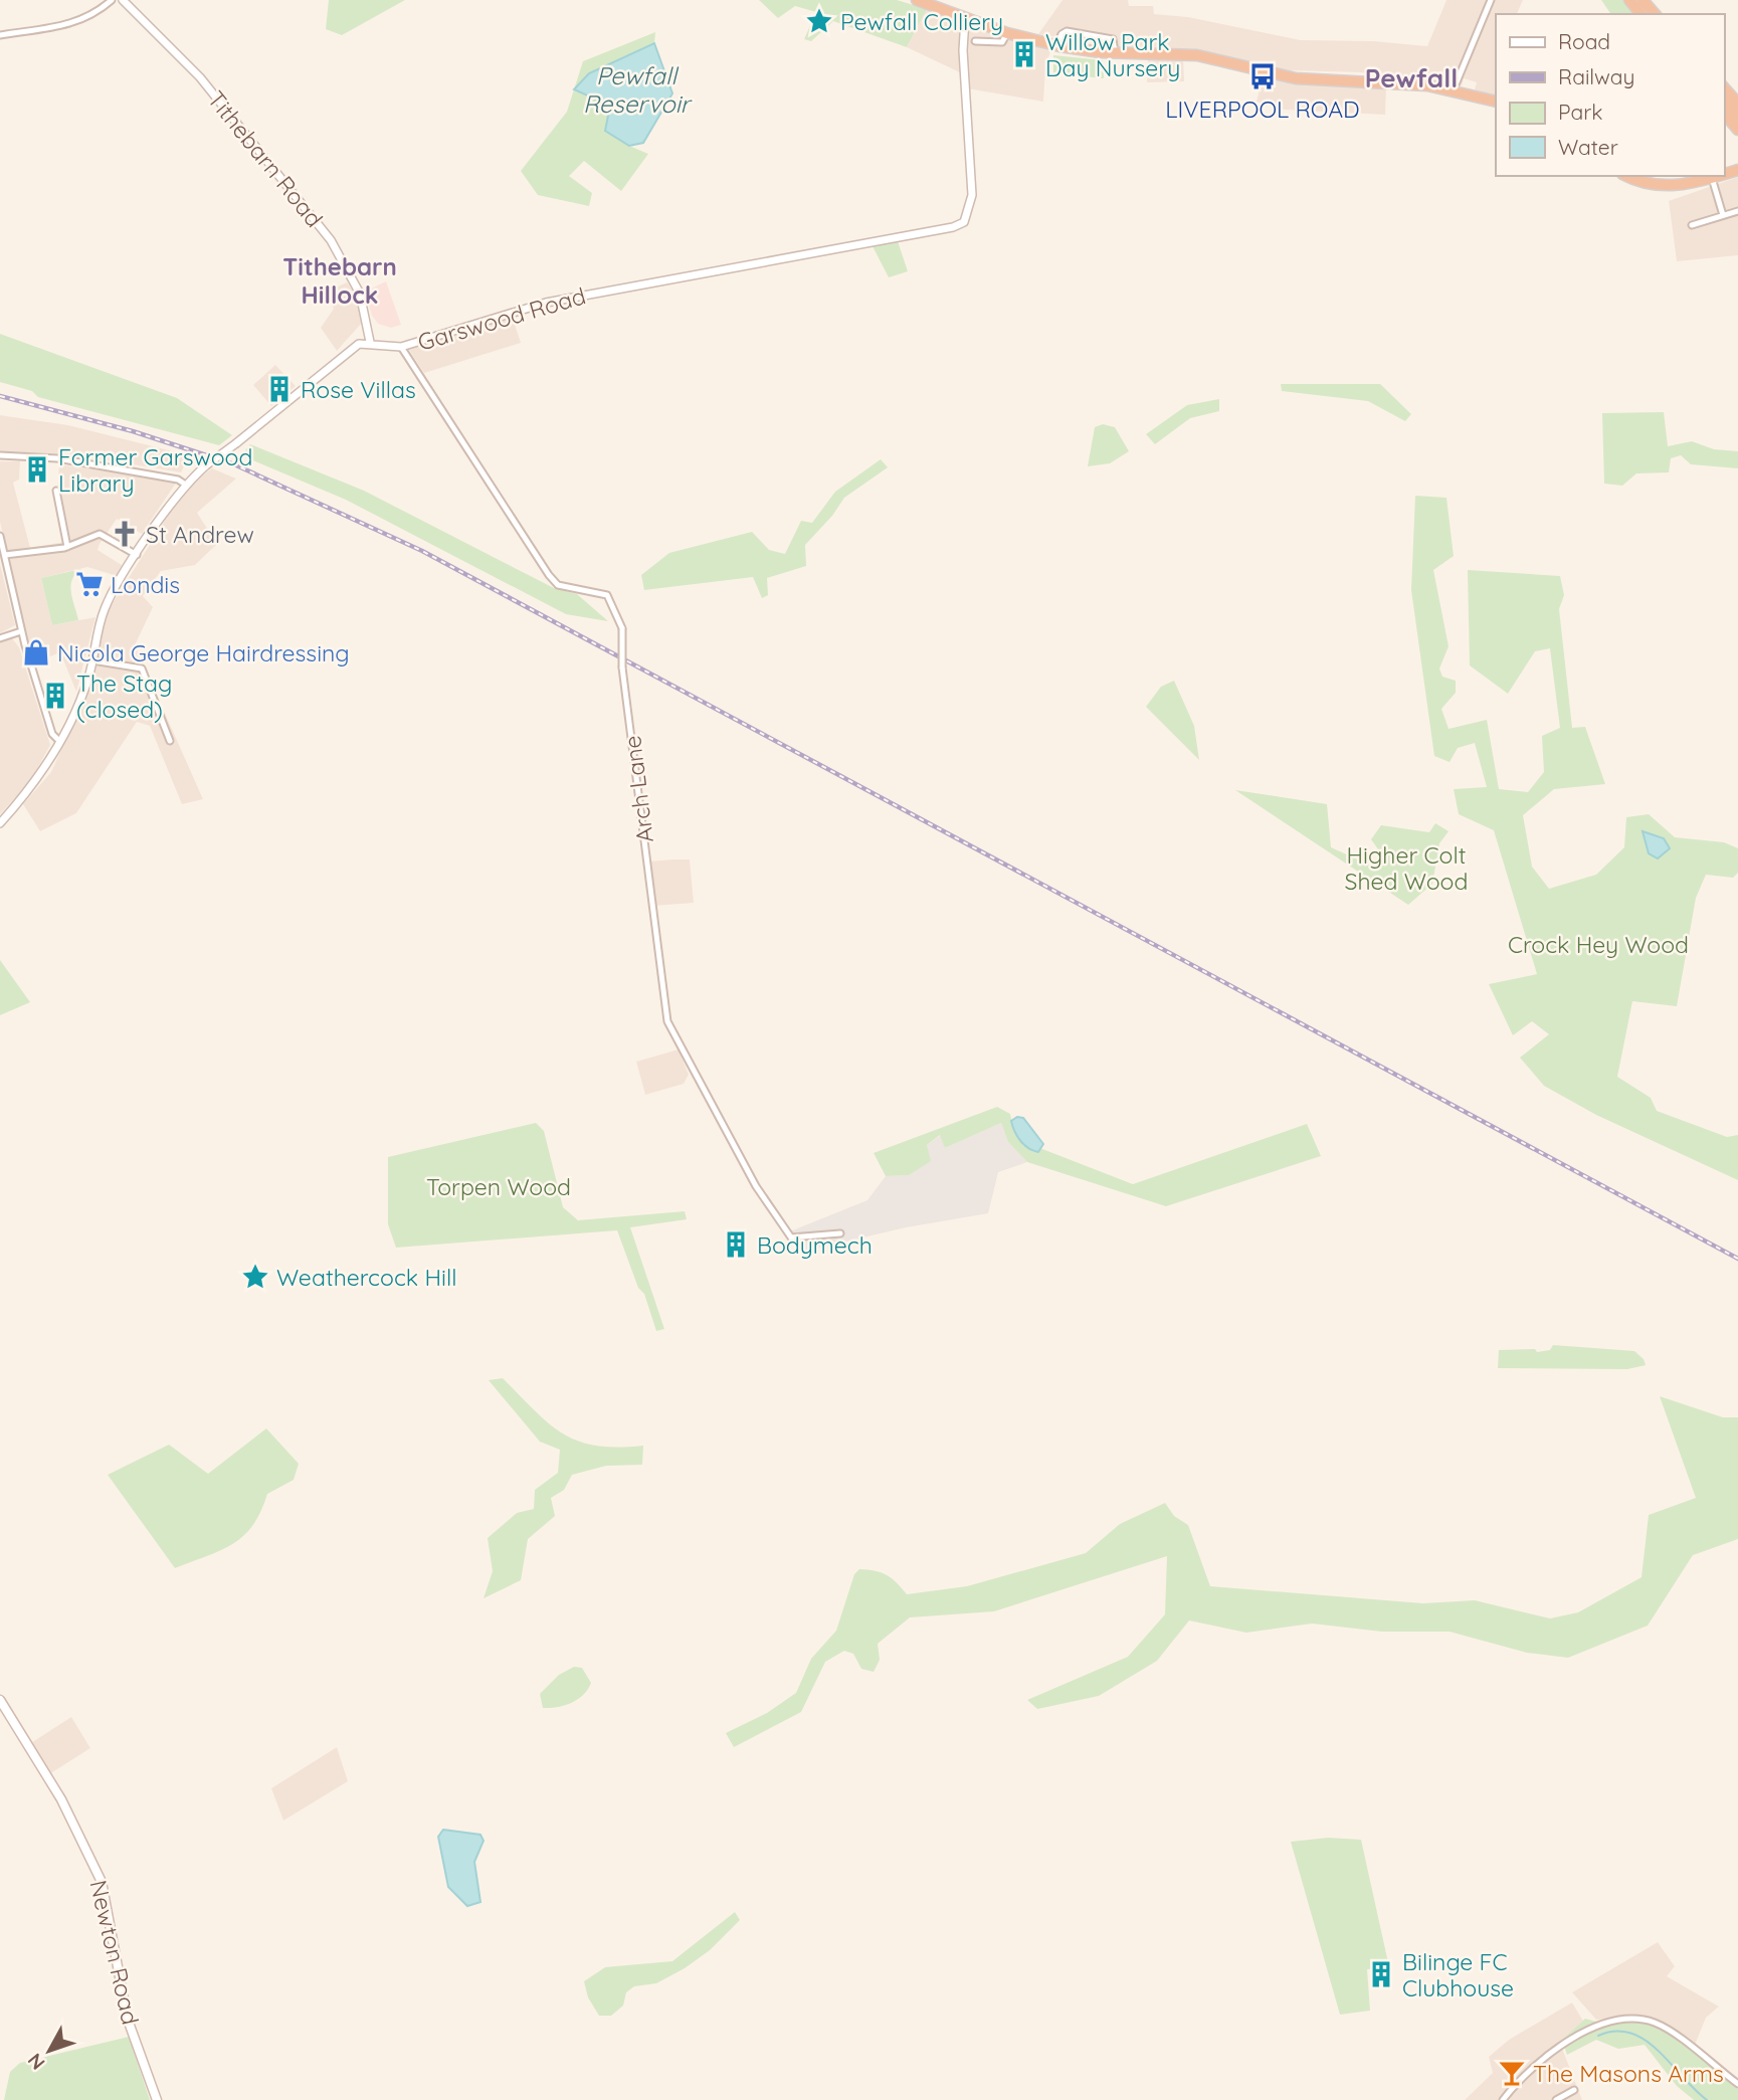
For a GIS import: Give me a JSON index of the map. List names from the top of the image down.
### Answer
{
  "streets": {
    "main road": ["Newton Road"],
    "street": ["Tithebarn Road", "Garswood Road", "Arch Lane"]
  },
  "crossings": [
    ["Tithebarn Road", "Garswood Road"],
    ["Garswood Road", "Arch Lane"]
  ],
  "districts": ["Pewfall", "Tithebarn Hillock"],
  "water": ["Pewfall Reservoir"],
  "parks": ["Higher Colt Shed Wood", "Crock Hey Wood", "Torpen Wood"],
  "places": {
    "place": ["Pewfall Colliery", "Weathercock Hill"],
    "building": [
      "Willow Park Day Nursery",
      "Rose Villas",
      "Former Garswood Library",
      "The Stag (closed)",
      "Bodymech",
      "Bilinge FC Clubhouse"
    ],
    "bus stop": ["LIVERPOOL ROAD"],
    "church": ["St Andrew"],
    "supermarket": ["Londis"],
    "shop": ["Nicola George Hairdressing"],
    "bar": ["The Masons Arms"]
  },
  "legend": [
    "Road",
    "Railway",
    "Park",
    "Water"
  ],
  "north": "bottom left"
}
